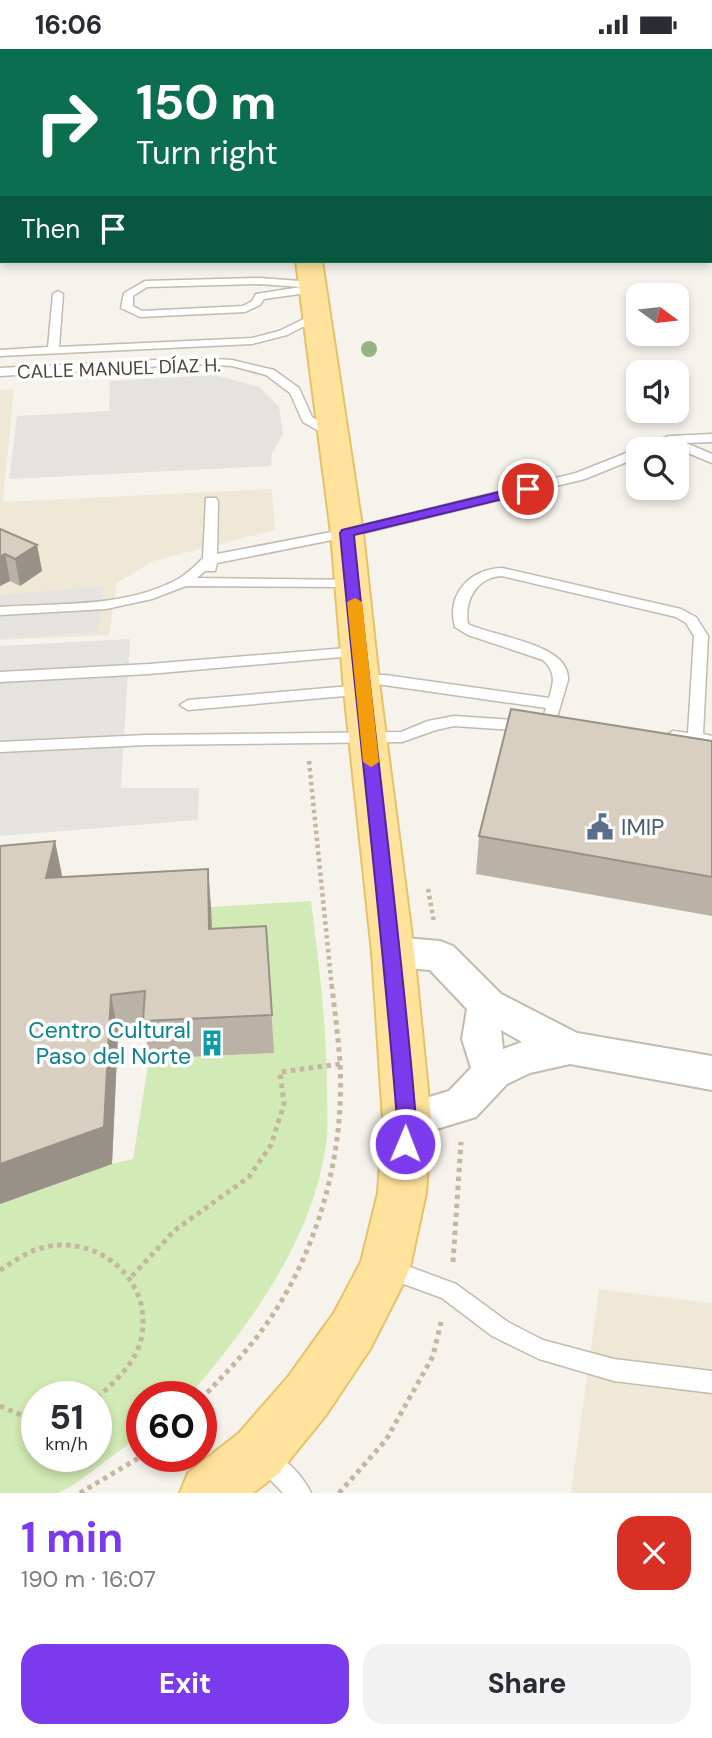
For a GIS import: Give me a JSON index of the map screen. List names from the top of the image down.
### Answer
{
  "streets": {
    "lane": ["CALLE MANUEL DÍAZ H."]
  },
  "places": {
    "public building": ["IMIP"],
    "building": ["Centro Cultural Paso del Norte"]
  },
  "north": "right",
  "page": {
    "status": "16:06",
    "turn": ["150 m", "Turn right"],
    "then": "Then",
    "speed": "51 km/h",
    "limit": "60",
    "heading": ["1 min", "190 m · 16:07"],
    "buttons": ["Exit", "Share"]
  }
}
